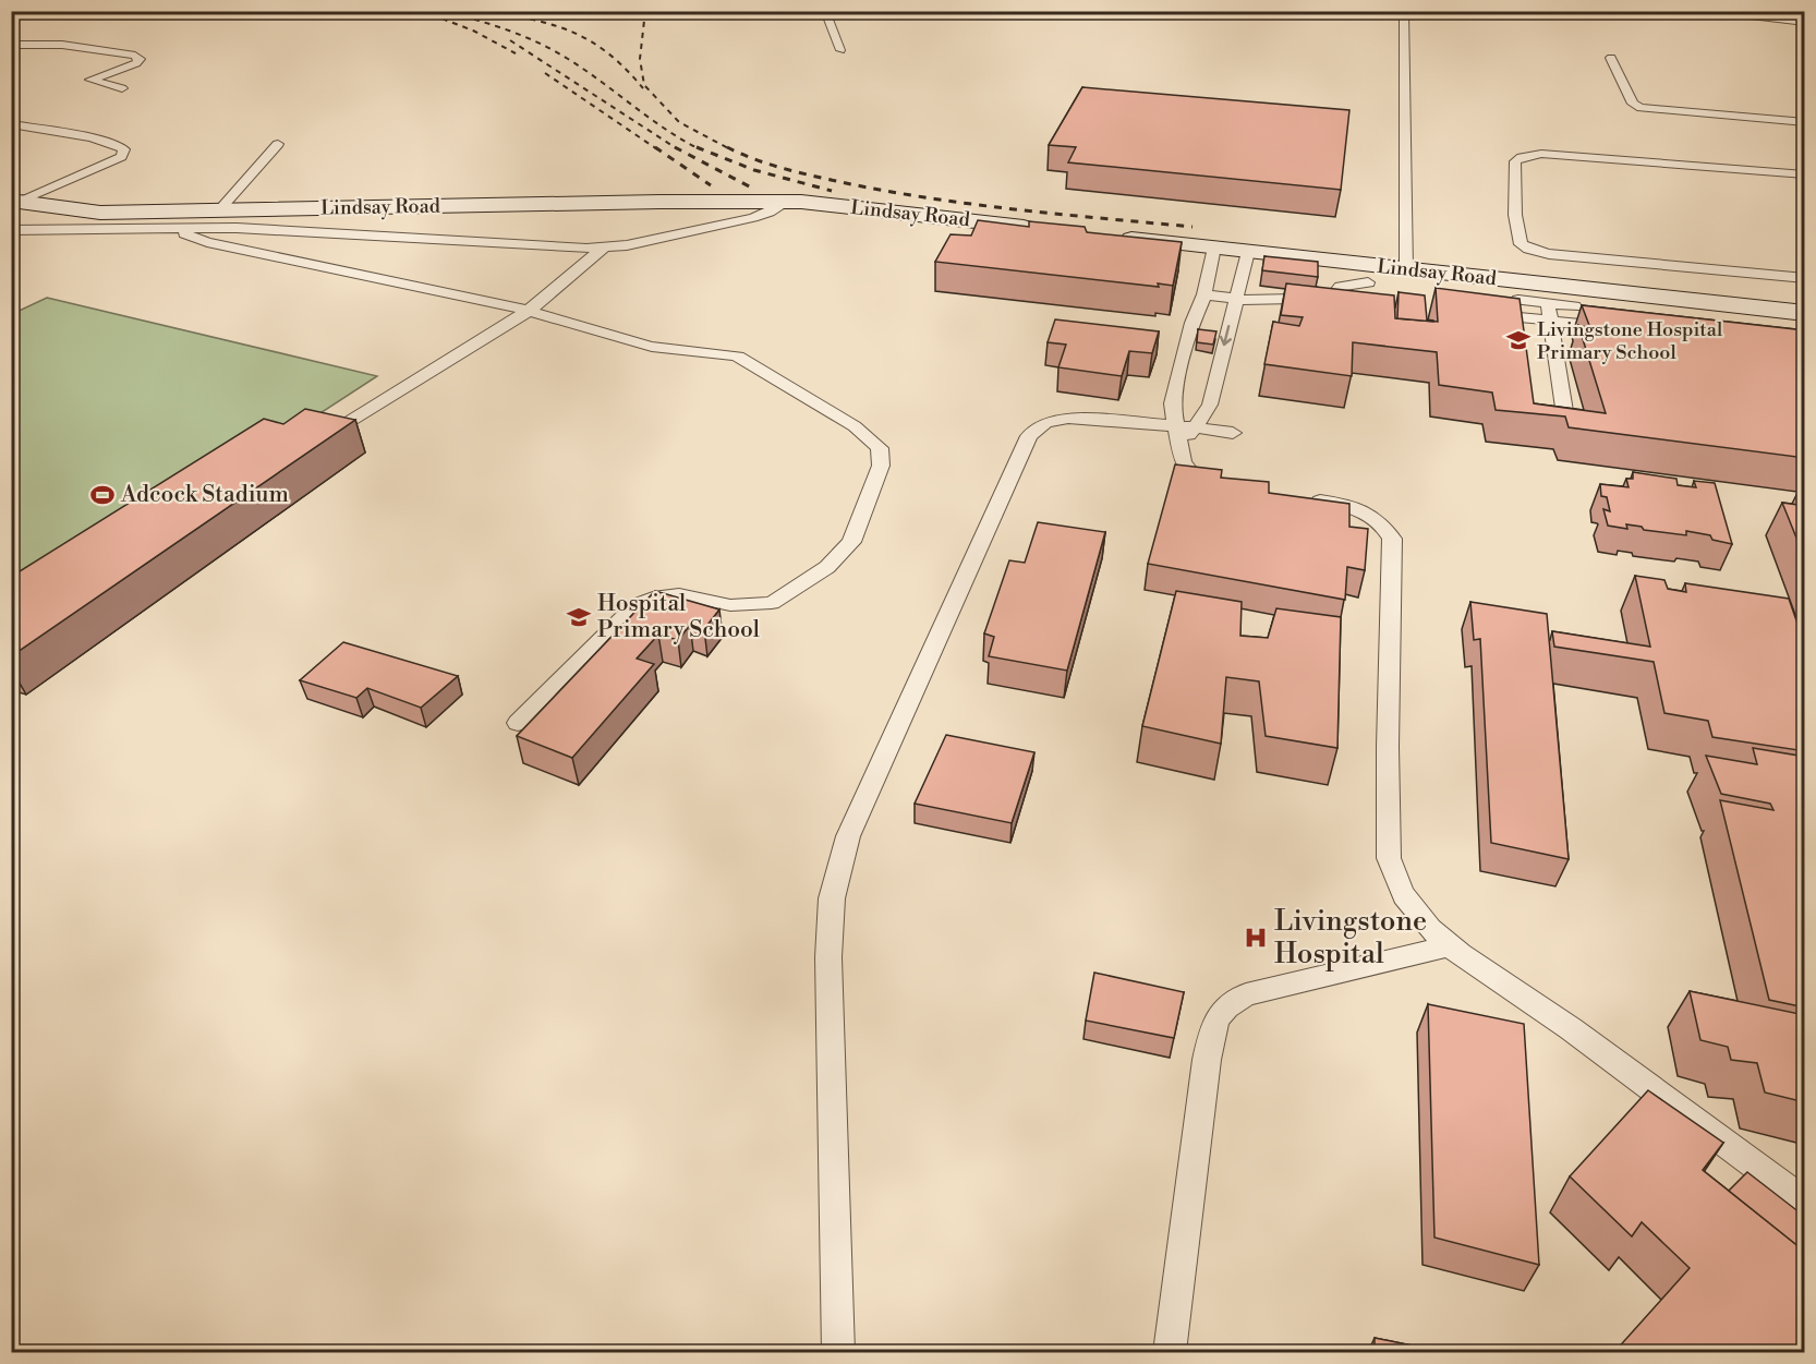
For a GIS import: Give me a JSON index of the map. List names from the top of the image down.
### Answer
{
  "streets": {
    "street": ["Lindsay Road"]
  },
  "places": {
    "school or university": ["Livingstone Hospital Primary School", "Hospital Primary School"],
    "sports": ["Adcock Stadium"],
    "hospital": ["Livingstone Hospital"]
  }
}
